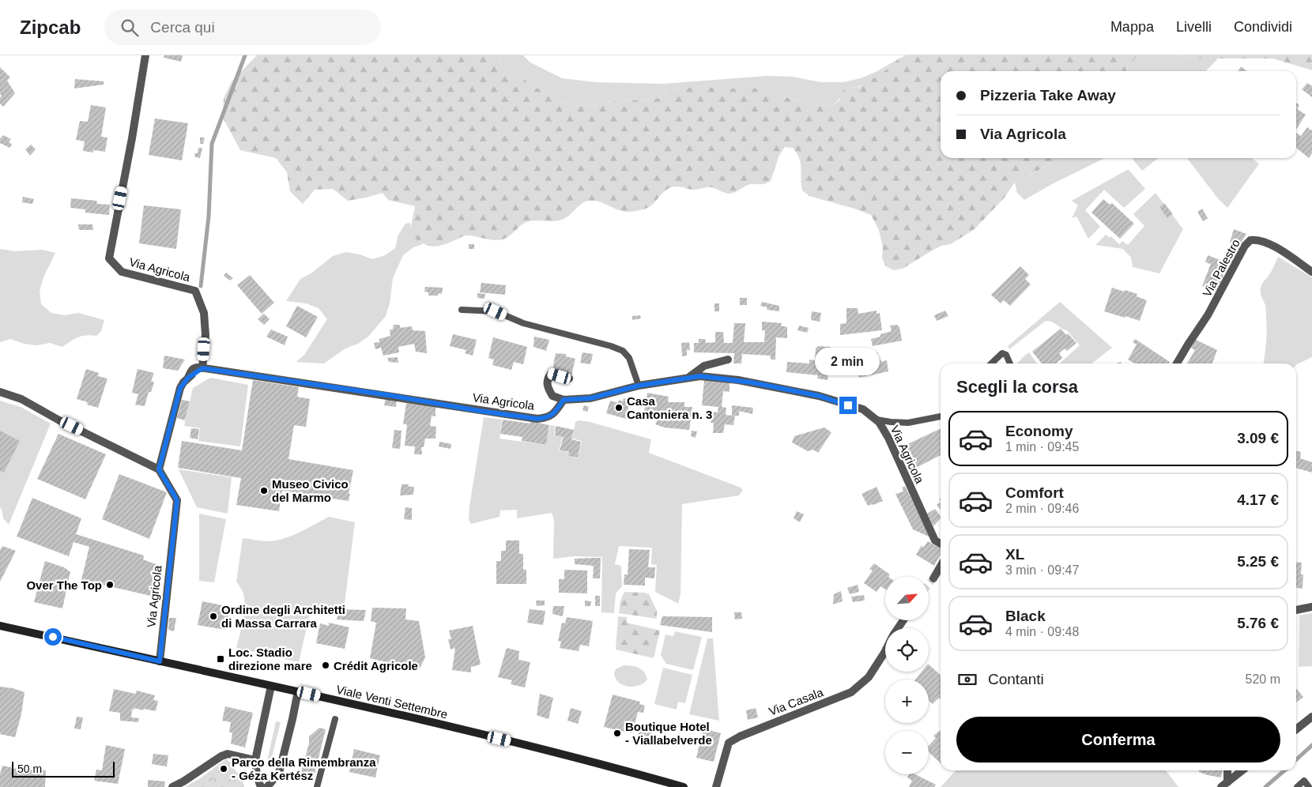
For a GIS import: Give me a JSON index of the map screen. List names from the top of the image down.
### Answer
{
  "streets": {
    "main road": ["Viale Venti Settembre"],
    "street": ["Via Palestro", "Via Agricola", "Via Casala"]
  },
  "crossings": [
    ["Via Agricola", "Viale Venti Settembre"]
  ],
  "places": {
    "other": [
      "Casa Cantoniera n. 3",
      "Museo Civico del Marmo",
      "Over The Top",
      "Ordine degli Architetti di Massa Carrara",
      "Crédit Agricole",
      "Boutique Hotel - Viallabelverde",
      "Parco della Rimembranza - Géza Kertész"
    ],
    "transit": ["Loc. Stadio direzione mare"]
  },
  "scale_bar": "50 m",
  "north": "top right",
  "page": {
    "header": "Zipcab",
    "search": "Cerca qui",
    "nav": ["Mappa", "Livelli", "Condividi"],
    "banner": ["Pizzeria Take Away", "Via Agricola"],
    "bubble": "2 min",
    "heading": "Scegli la corsa",
    "list": [
      {
        "name": "Economy",
        "note": "1 min · 09:45",
        "value": "3.09 €"
      },
      {
        "name": "Comfort",
        "note": "2 min · 09:46",
        "value": "4.17 €"
      },
      {
        "name": "XL",
        "note": "3 min · 09:47",
        "value": "5.25 €"
      },
      {
        "name": "Black",
        "note": "4 min · 09:48",
        "value": "5.76 €"
      }
    ],
    "map_buttons": ["+", "−"],
    "pay": ["Contanti", "520 m"],
    "buttons": "Conferma",
    "scale": "50 m"
  }
}
